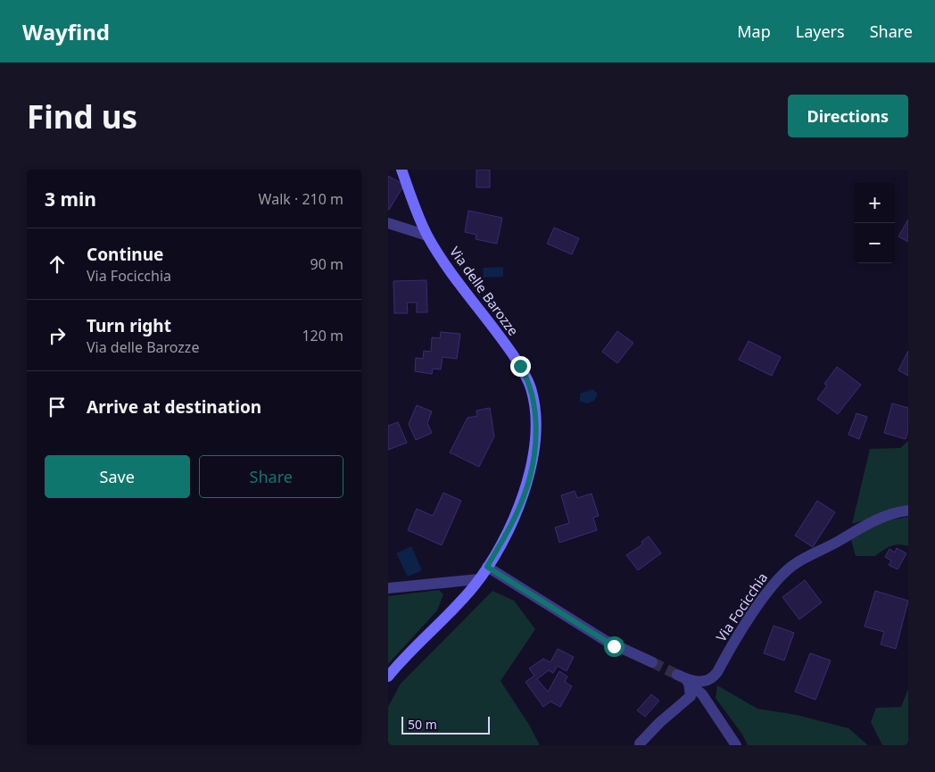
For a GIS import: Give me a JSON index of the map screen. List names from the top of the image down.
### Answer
{
  "streets": {
    "main road": ["Via delle Barozze"],
    "street": ["Via Focicchia"]
  },
  "scale_bar": "50 m",
  "page": {
    "header": "Wayfind",
    "nav": ["Map", "Layers", "Share"],
    "buttons": [
      "Directions",
      ["Save", "Share"]
    ],
    "title": "Find us",
    "heading": ["3 min", "Walk · 210 m"],
    "map_buttons": ["+", "−"],
    "list": [
      ["Continue", "Via Focicchia", "90 m"],
      ["Turn right", "Via delle Barozze", "120 m"],
      "Arrive at destination"
    ],
    "scale": "50 m"
  }
}
